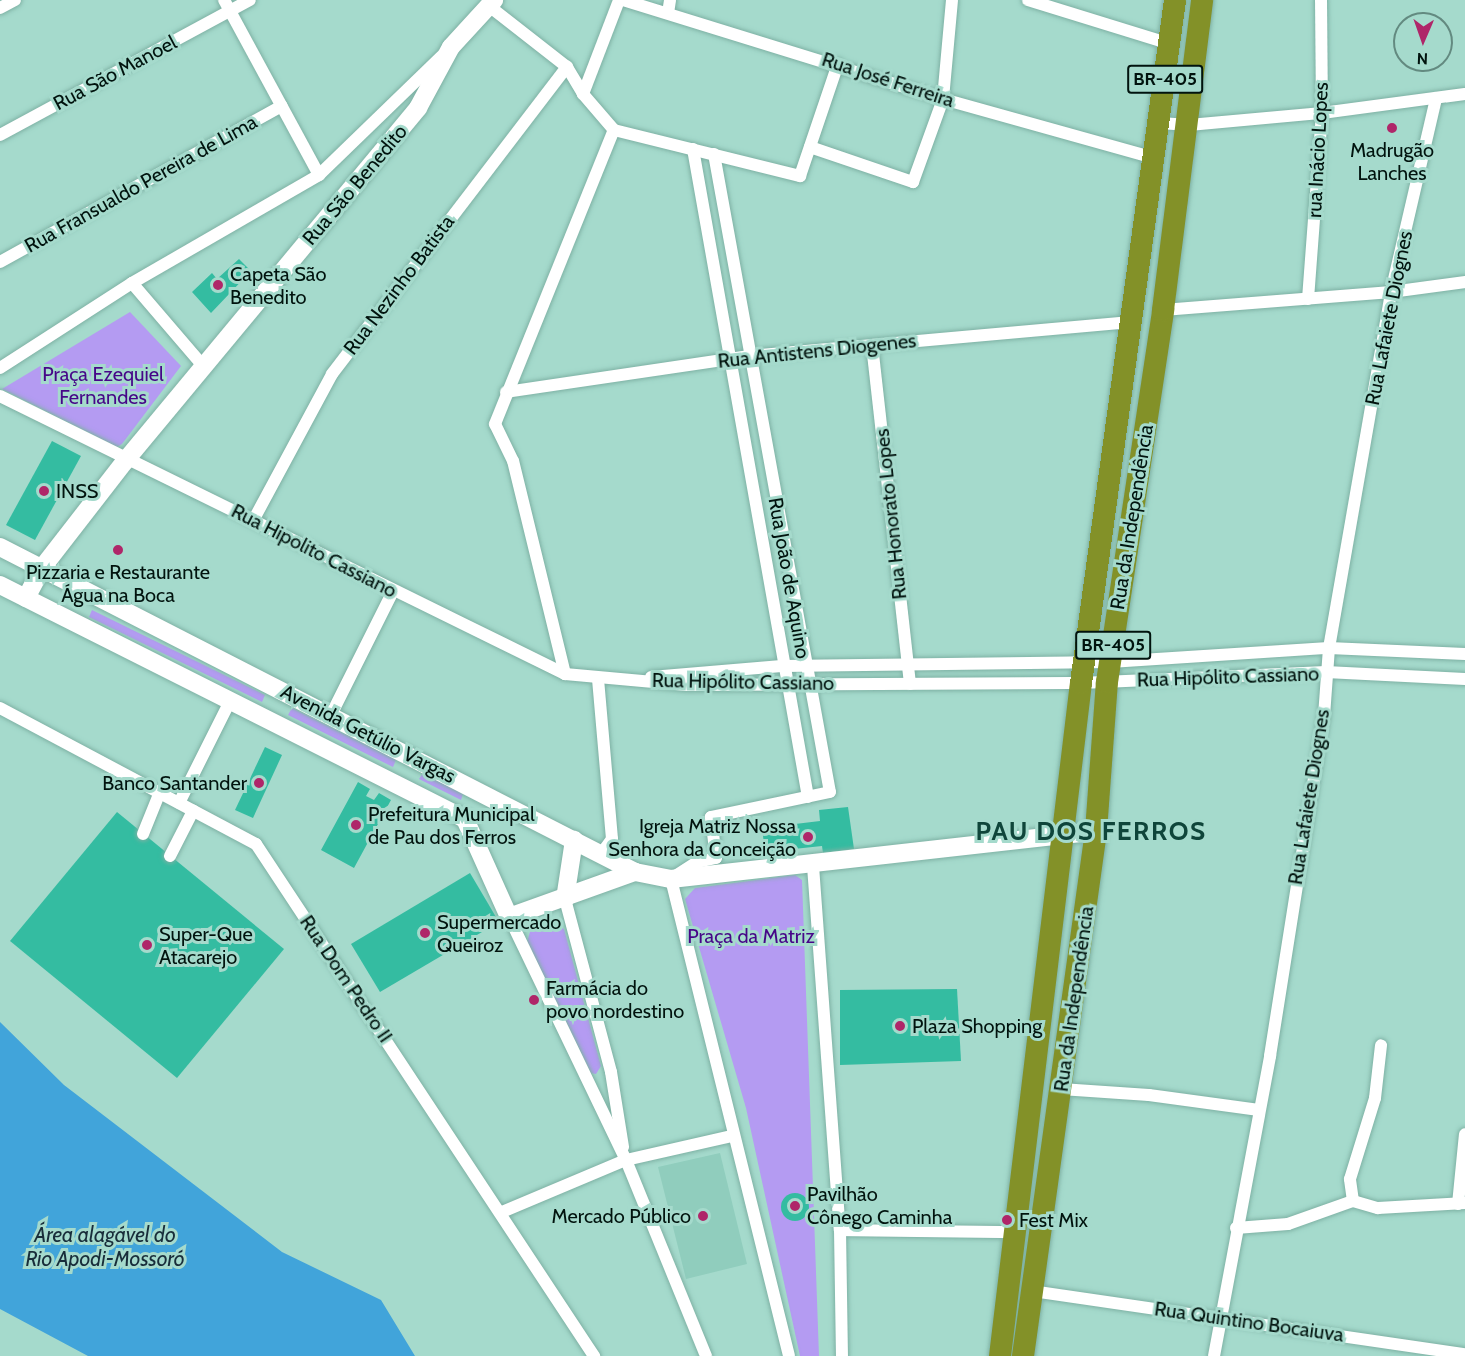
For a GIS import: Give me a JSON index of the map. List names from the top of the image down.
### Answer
{
  "streets": {
    "highway": ["BR-405", "Rua da Independência"],
    "main road": ["Rua São Benedito", "Avenida Getúlio Vargas"],
    "street": [
      "Rua São Manoel",
      "Rua José Ferreira",
      "rua Inácio Lopes",
      "Rua Fransualdo Pereira de Lima",
      "Rua Nezinho Batista",
      "Rua Lafaiete Diognes",
      "Rua Antistens Diogenes",
      "Rua Honorato Lopes",
      "Rua Hipolito Cassiano",
      "Rua João de Aquino",
      "Rua Hipólito Cassiano",
      "Rua Dom Pedro II",
      "Rua Quintino Bocaiuva"
    ]
  },
  "crossings": [
    ["Rua José Ferreira", "Rua da Independência"],
    ["Rua São Benedito", "Rua Hipolito Cassiano"],
    ["Rua São Benedito", "Avenida Getúlio Vargas"],
    ["Rua Nezinho Batista", "Rua Hipolito Cassiano"],
    ["Rua Lafaiete Diognes", "Rua Hipólito Cassiano"],
    ["Rua Lafaiete Diognes", "Rua Quintino Bocaiuva"],
    ["Rua Antistens Diogenes", "Rua Honorato Lopes"],
    ["Rua Antistens Diogenes", "Rua da Independência"],
    ["Rua Antistens Diogenes", "Rua João de Aquino"],
    ["Rua Honorato Lopes", "Rua Hipólito Cassiano"],
    ["Rua da Independência", "Rua Hipólito Cassiano"],
    ["Rua da Independência", "Rua Quintino Bocaiuva"],
    ["Rua Hipolito Cassiano", "Rua Hipólito Cassiano"],
    ["Rua João de Aquino", "Rua Hipólito Cassiano"]
  ],
  "districts": ["PAU DOS FERROS"],
  "water": ["Área alagável do Rio Apodi-Mossoró"],
  "parks": ["Praça Ezequiel Fernandes", "Praça da Matriz"],
  "places": [
    "Madrugão Lanches",
    "Capeta São Benedito",
    "INSS",
    "Pizzaria e Restaurante Água na Boca",
    "Banco Santander",
    "Prefeitura Municipal de Pau dos Ferros",
    "Igreja Matriz Nossa Senhora da Conceição",
    "Supermercado Queiroz",
    "Super-Que Atacarejo",
    "Farmácia do povo nordestino",
    "Plaza Shopping",
    "Pavilhão Cônego Caminha",
    "Mercado Público",
    "Fest Mix"
  ],
  "north": "bottom"
}
